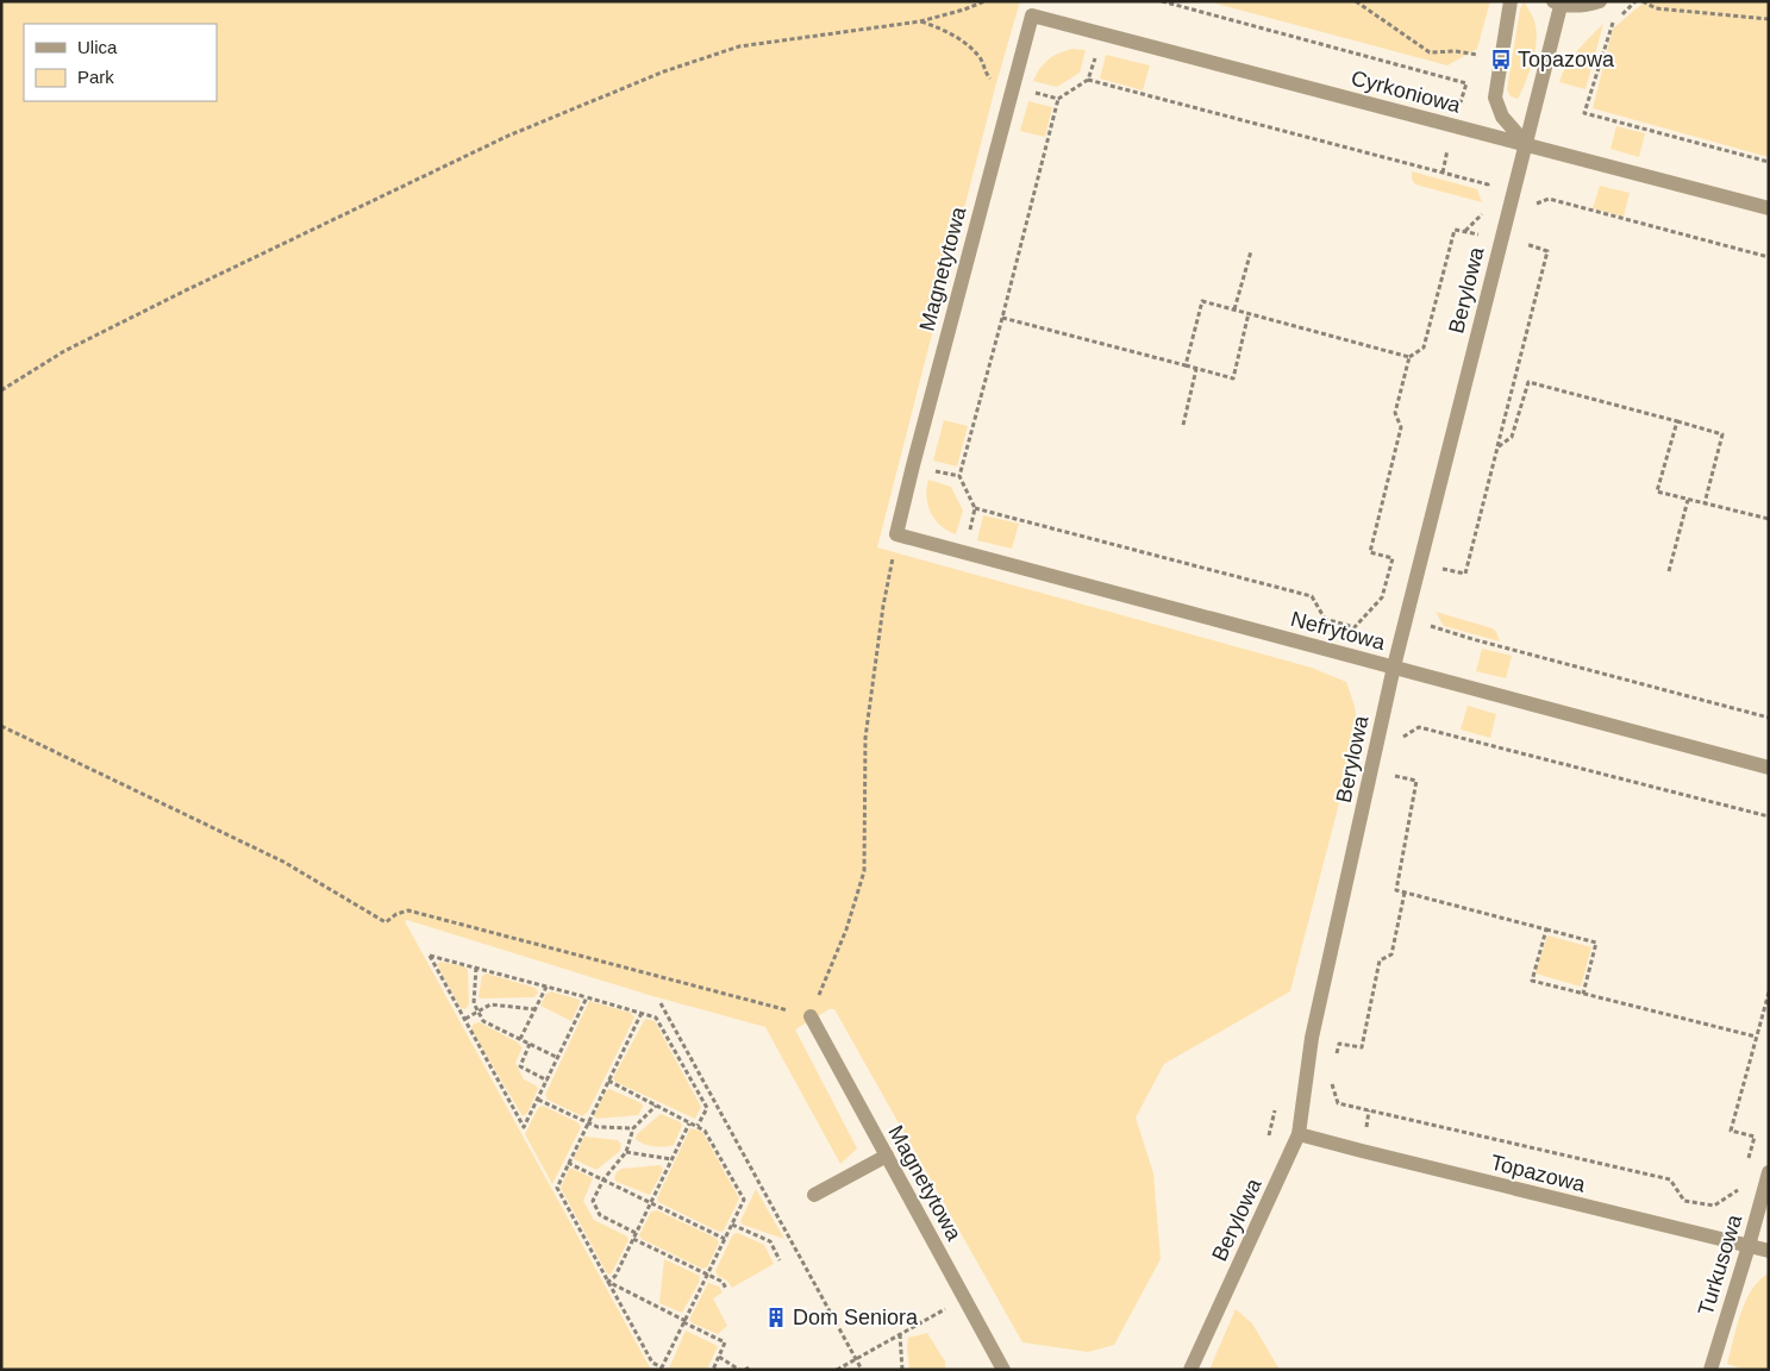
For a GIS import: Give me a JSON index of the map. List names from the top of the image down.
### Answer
{
  "streets": {
    "street": [
      "Cyrkoniowa",
      "Magnetytowa",
      "Berylowa",
      "Nefrytowa",
      "Topazowa",
      "Turkusowa"
    ]
  },
  "crossings": [
    ["Cyrkoniowa", "Magnetytowa"],
    ["Cyrkoniowa", "Berylowa"],
    ["Magnetytowa", "Nefrytowa"],
    ["Berylowa", "Nefrytowa"],
    ["Berylowa", "Topazowa"],
    ["Topazowa", "Turkusowa"]
  ],
  "places": {
    "bus stop": ["Topazowa"],
    "building": ["Dom Seniora"]
  },
  "legend": ["Ulica", "Park"]
}
